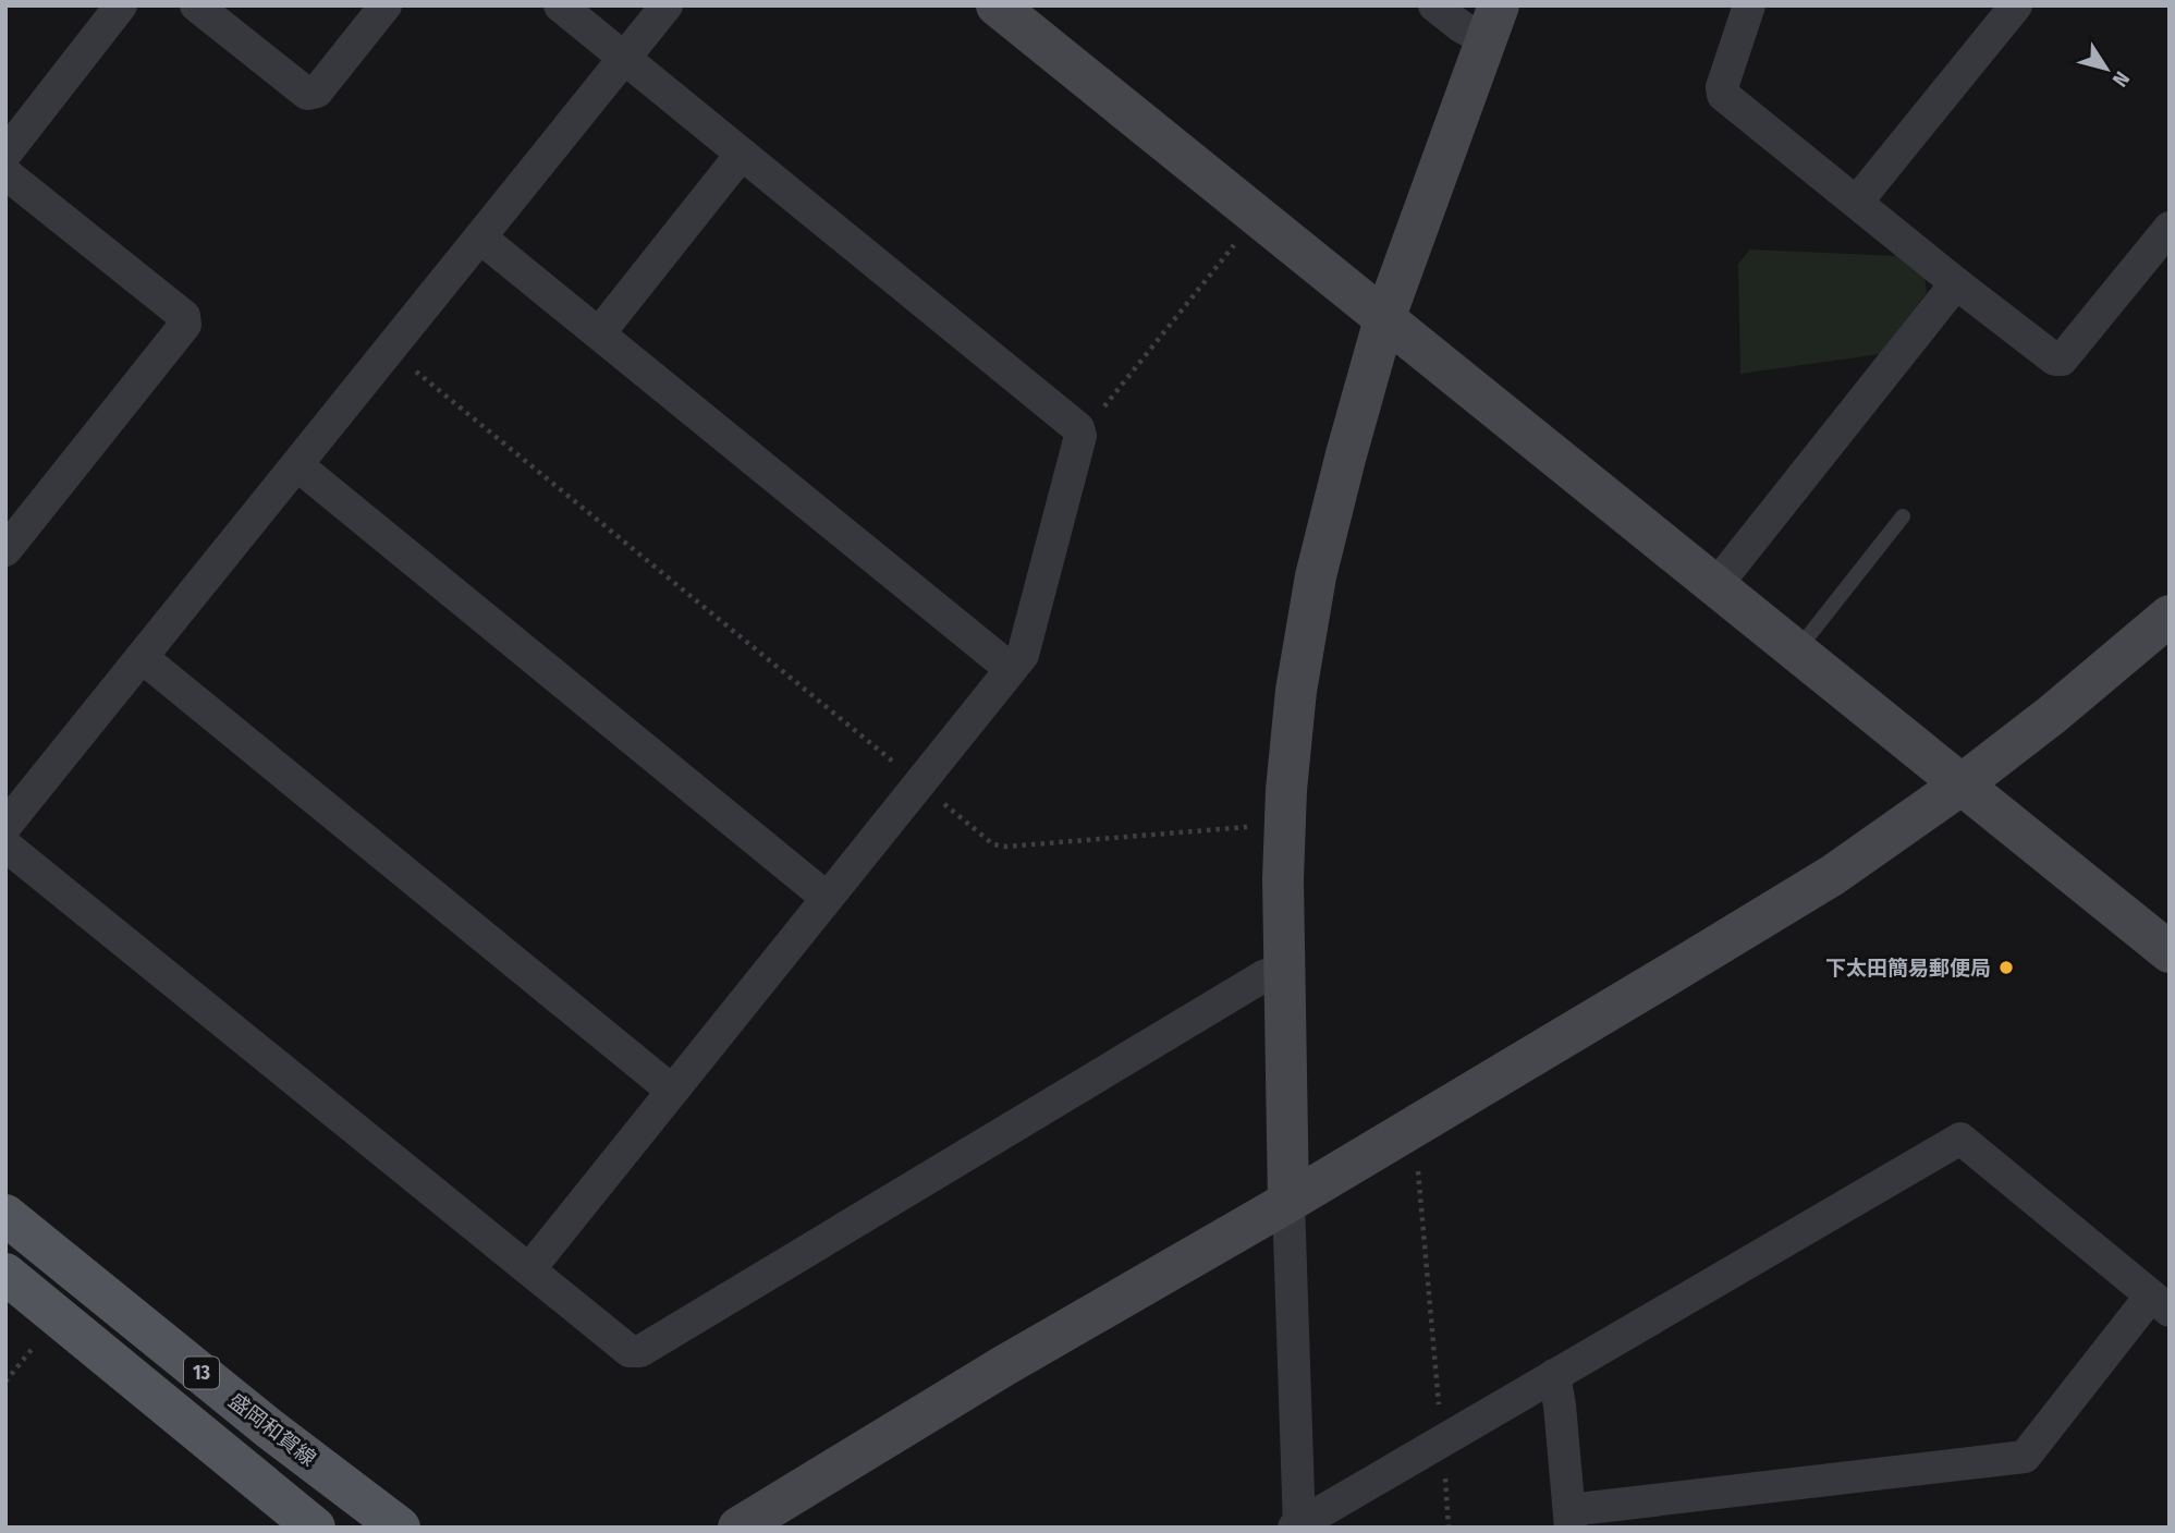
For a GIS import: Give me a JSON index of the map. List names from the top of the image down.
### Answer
{
  "streets": {
    "main road": ["13", "盛岡和賀線"]
  },
  "places": ["下太田簡易郵便局"],
  "north": "bottom right"
}
